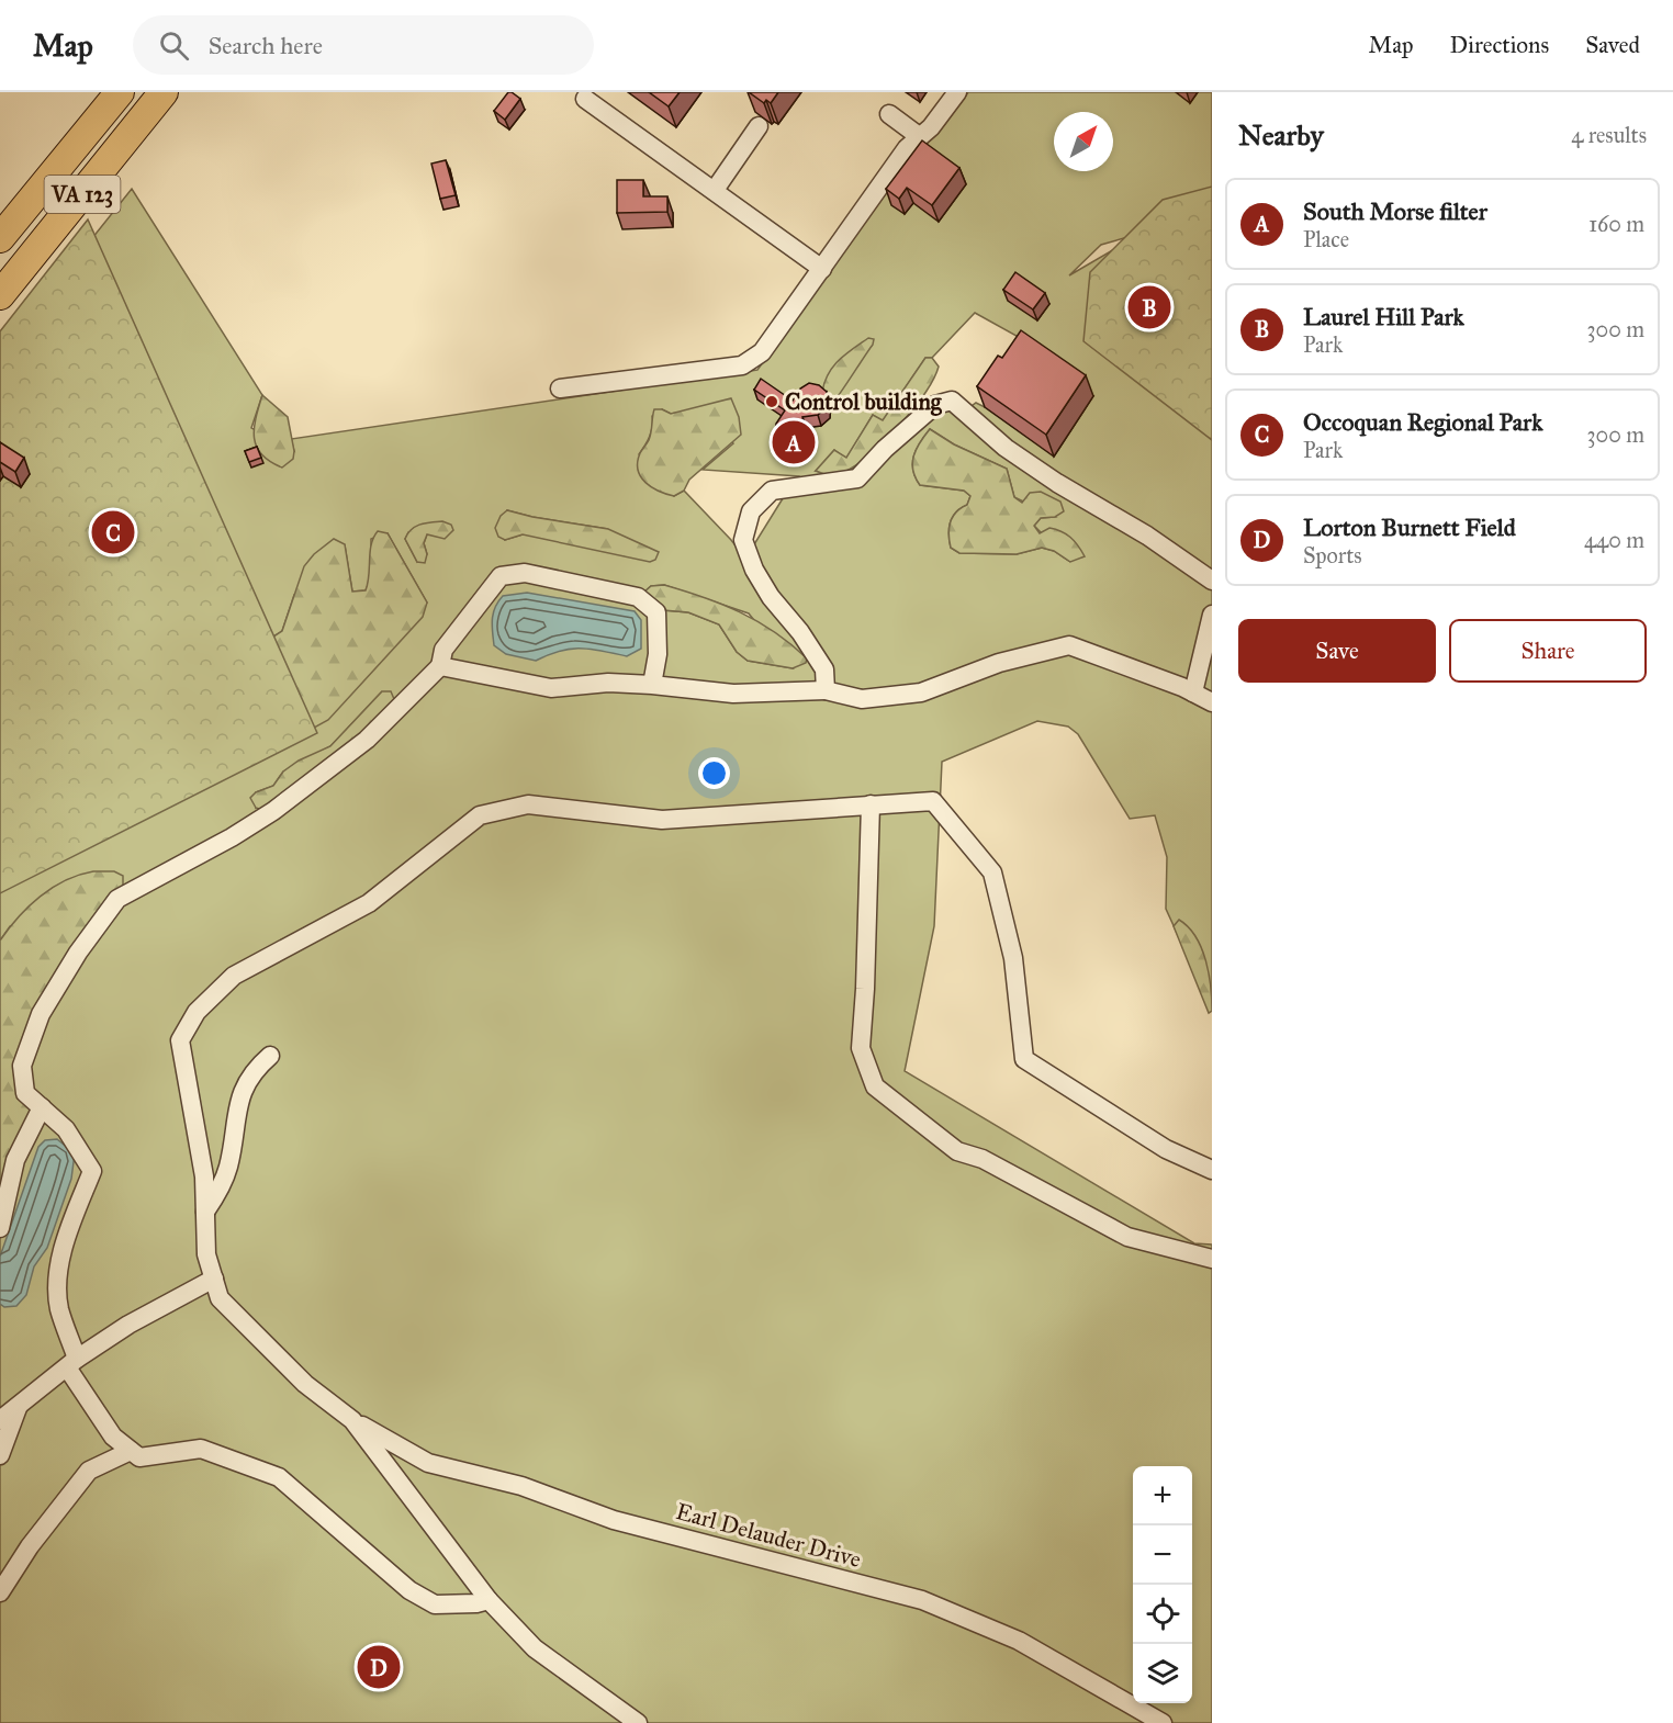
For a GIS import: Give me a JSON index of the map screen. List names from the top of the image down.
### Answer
{
  "streets": {
    "highway": ["VA 123"],
    "street": ["Earl Delauder Drive"]
  },
  "places": ["Control building"],
  "north": "top right",
  "page": {
    "header": "Map",
    "search": "Search here",
    "nav": ["Map", "Directions", "Saved"],
    "heading": ["Nearby", "4 results"],
    "list": [
      {
        "mark": "A",
        "name": "South Morse filter",
        "note": "Place",
        "value": "160 m"
      },
      {
        "mark": "B",
        "name": "Laurel Hill Park",
        "note": "Park",
        "value": "300 m"
      },
      {
        "mark": "C",
        "name": "Occoquan Regional Park",
        "note": "Park",
        "value": "300 m"
      },
      {
        "mark": "D",
        "name": "Lorton Burnett Field",
        "note": "Sports",
        "value": "440 m"
      }
    ],
    "pins": [
      "B",
      "A",
      "C",
      "D"
    ],
    "buttons": ["Save", "Share"],
    "map_buttons": ["+", "−"]
  }
}
